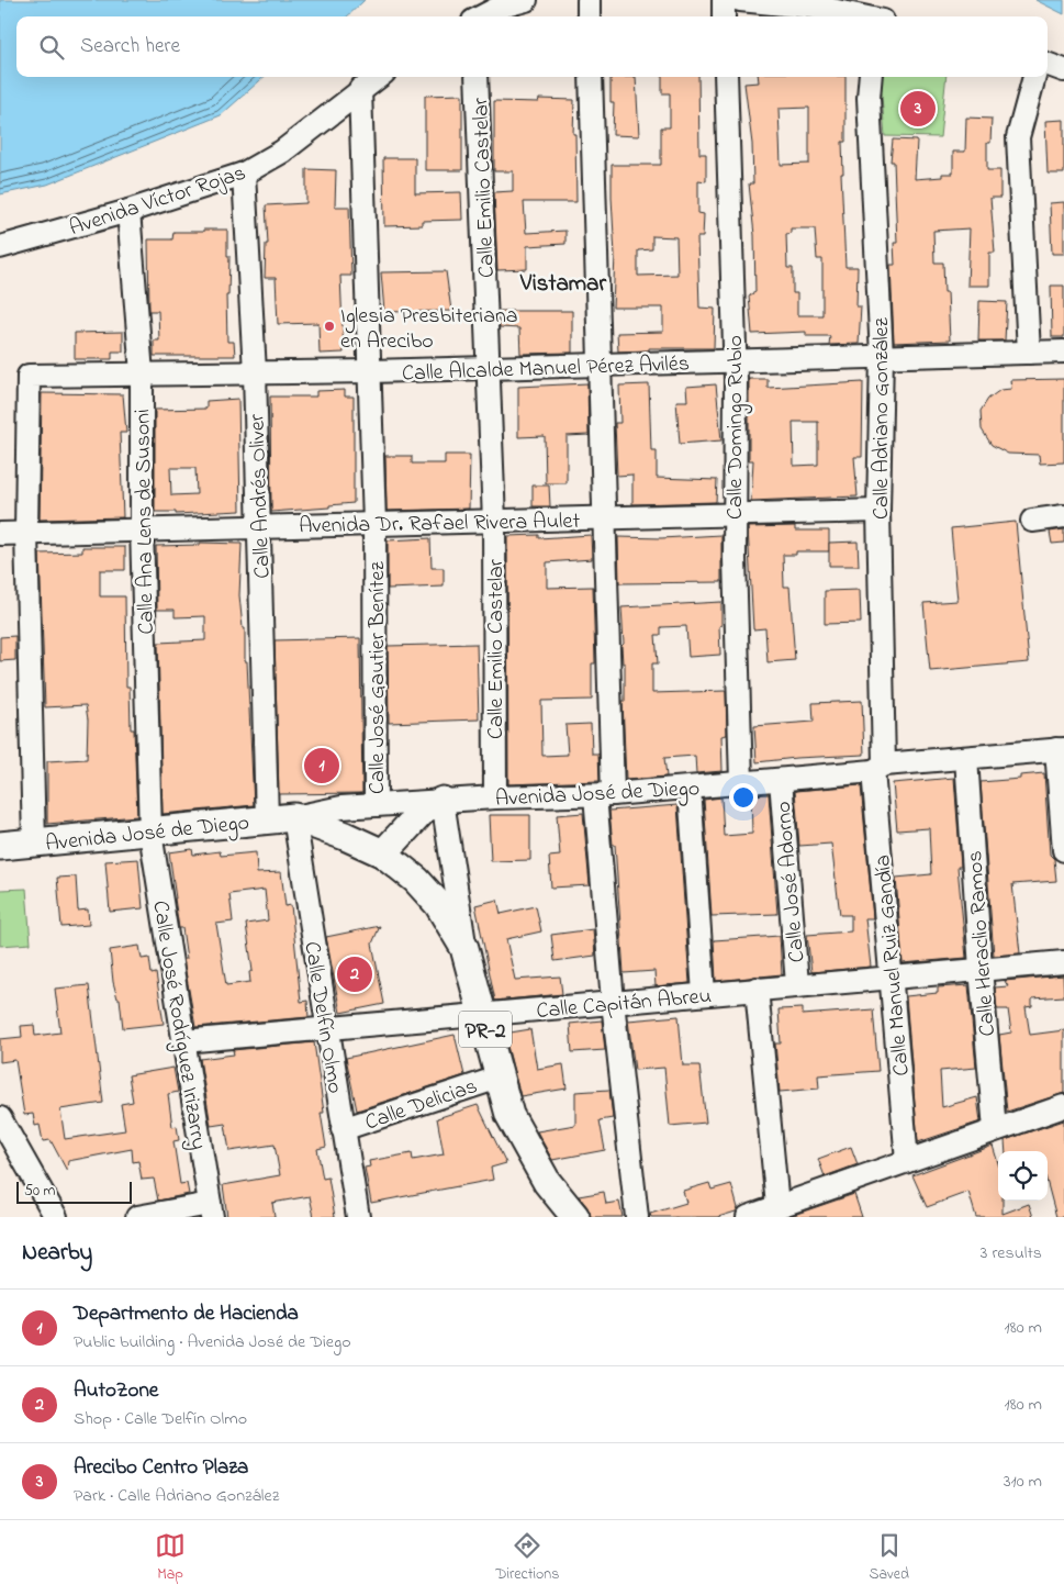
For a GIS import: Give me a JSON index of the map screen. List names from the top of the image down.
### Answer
{
  "streets": {
    "main road": ["Avenida José de Diego", "PR-2"],
    "street": [
      "Calle Emilio Castelar",
      "Avenida Víctor Rojas",
      "Calle Alcalde Manuel Pérez Avilés",
      "Calle Adriano González",
      "Calle Domingo Rubio",
      "Calle Andrés Oliver",
      "Calle Ana Lens de Susoni",
      "Avenida Dr. Rafael Rivera Aulet",
      "Calle José Gautier Benítez",
      "Calle José Adorno",
      "Calle Heraclio Ramos",
      "Calle Manuel Ruiz Gandía",
      "Calle Capitán Abreu",
      "Calle Delfín Olmo",
      "Calle José Rodríguez Irizarry",
      "Calle Delicias"
    ]
  },
  "crossings": [
    ["Calle Emilio Castelar", "Calle Alcalde Manuel Pérez Avilés"],
    ["Calle Emilio Castelar", "Avenida Dr. Rafael Rivera Aulet"],
    ["Calle Emilio Castelar", "Avenida José de Diego"],
    ["Avenida Víctor Rojas", "Calle Andrés Oliver"],
    ["Avenida Víctor Rojas", "Calle Ana Lens de Susoni"],
    ["Avenida Víctor Rojas", "Calle José Gautier Benítez"],
    ["Calle Alcalde Manuel Pérez Avilés", "Calle Adriano González"],
    ["Calle Alcalde Manuel Pérez Avilés", "Calle Domingo Rubio"],
    ["Calle Alcalde Manuel Pérez Avilés", "Calle Andrés Oliver"],
    ["Calle Alcalde Manuel Pérez Avilés", "Calle Ana Lens de Susoni"],
    ["Calle Alcalde Manuel Pérez Avilés", "Avenida Dr. Rafael Rivera Aulet"],
    ["Calle Alcalde Manuel Pérez Avilés", "Calle José Gautier Benítez"],
    ["Calle Adriano González", "Avenida Dr. Rafael Rivera Aulet"],
    ["Calle Adriano González", "Avenida José de Diego"],
    ["Calle Adriano González", "Calle Manuel Ruiz Gandía"],
    ["Calle Domingo Rubio", "Avenida Dr. Rafael Rivera Aulet"],
    ["Calle Domingo Rubio", "Avenida José de Diego"],
    ["Calle Andrés Oliver", "Avenida Dr. Rafael Rivera Aulet"],
    ["Calle Andrés Oliver", "Avenida José de Diego"],
    ["Calle Ana Lens de Susoni", "Avenida Dr. Rafael Rivera Aulet"],
    ["Calle Ana Lens de Susoni", "Avenida José de Diego"],
    ["Calle Ana Lens de Susoni", "Calle José Rodríguez Irizarry"],
    ["Avenida Dr. Rafael Rivera Aulet", "Calle José Gautier Benítez"],
    ["Calle José Gautier Benítez", "Avenida José de Diego"],
    ["Avenida José de Diego", "Calle José Adorno"],
    ["Avenida José de Diego", "Calle Heraclio Ramos"],
    ["Avenida José de Diego", "Calle Manuel Ruiz Gandía"],
    ["Avenida José de Diego", "Calle Delfín Olmo"],
    ["Avenida José de Diego", "Calle José Rodríguez Irizarry"],
    ["Avenida José de Diego", "PR-2"],
    ["Calle José Adorno", "Calle Capitán Abreu"],
    ["Calle Heraclio Ramos", "Calle Capitán Abreu"],
    ["Calle Manuel Ruiz Gandía", "Calle Capitán Abreu"],
    ["Calle Capitán Abreu", "Calle Delfín Olmo"],
    ["Calle Capitán Abreu", "Calle José Rodríguez Irizarry"],
    ["Calle Capitán Abreu", "PR-2"],
    ["Calle Delfín Olmo", "Calle Delicias"],
    ["PR-2", "Calle Delicias"]
  ],
  "districts": ["Vistamar"],
  "places": ["Iglesia Presbiteriana en Arecibo"],
  "scale_bar": "50 m",
  "page": {
    "search": "Search here",
    "pins": ["3", "1", "2"],
    "scale": "50 m",
    "heading": ["Nearby", "3 results"],
    "list": [
      {
        "mark": "1",
        "name": "Departmento de Hacienda",
        "note": "Public building · Avenida José de Diego",
        "value": "180 m"
      },
      {
        "mark": "2",
        "name": "AutoZone",
        "note": "Shop · Calle Delfín Olmo",
        "value": "180 m"
      },
      {
        "mark": "3",
        "name": "Arecibo Centro Plaza",
        "note": "Park · Calle Adriano González",
        "value": "310 m"
      }
    ],
    "nav": ["Map", "Directions", "Saved"]
  }
}
